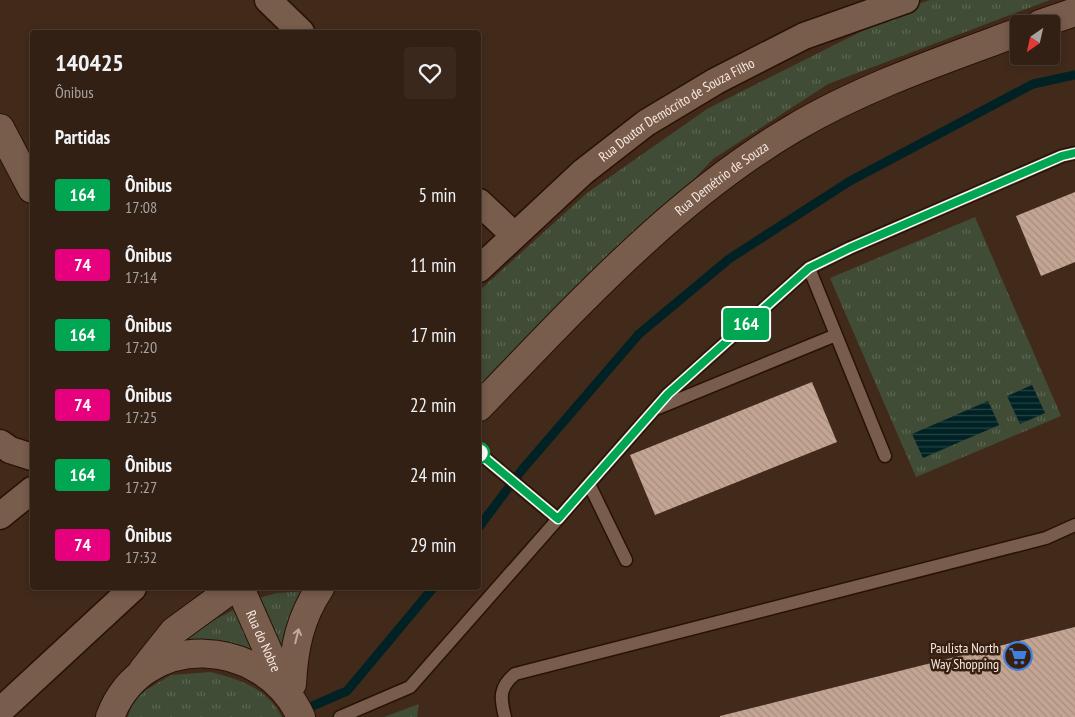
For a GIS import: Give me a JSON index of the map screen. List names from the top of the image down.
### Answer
{
  "streets": {
    "main road": ["Rua Demétrio de Souza", "Rua do Nobre"],
    "street": ["Rua Doutor Demócrito de Souza Filho"]
  },
  "places": {
    "supermarket": ["Paulista North Way Shopping"]
  },
  "lines": ["bus line 164"],
  "north": "bottom left",
  "page": {
    "on_map": "164",
    "heading": [
      ["140425", "Ônibus"],
      "Partidas"
    ],
    "list": [
      {
        "mark": "164",
        "name": "Ônibus",
        "note": "17:08",
        "value": "5 min"
      },
      {
        "mark": "74",
        "name": "Ônibus",
        "note": "17:14",
        "value": "11 min"
      },
      {
        "mark": "164",
        "name": "Ônibus",
        "note": "17:20",
        "value": "17 min"
      },
      {
        "mark": "74",
        "name": "Ônibus",
        "note": "17:25",
        "value": "22 min"
      },
      {
        "mark": "164",
        "name": "Ônibus",
        "note": "17:27",
        "value": "24 min"
      },
      {
        "mark": "74",
        "name": "Ônibus",
        "note": "17:32",
        "value": "29 min"
      }
    ]
  }
}
